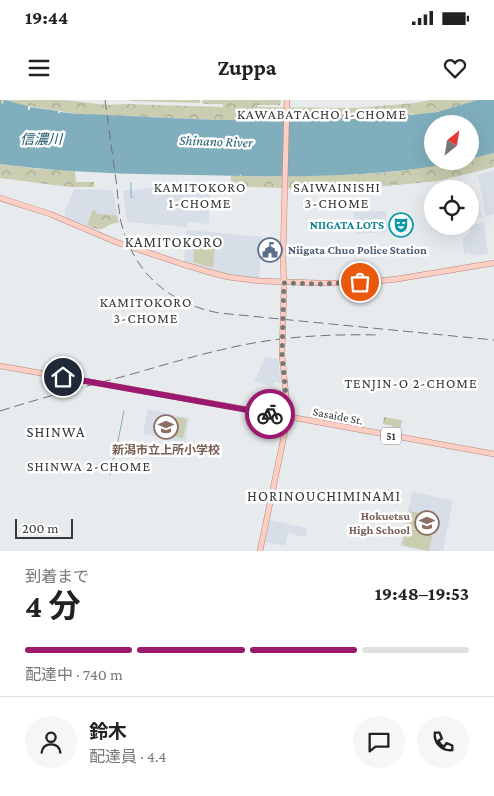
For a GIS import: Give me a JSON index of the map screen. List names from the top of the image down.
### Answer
{
  "streets": {
    "main road": ["Sasaide St.", "51"]
  },
  "districts": [
    "KAWABATACHO 1-CHOME",
    "KAMITOKORO 1-CHOME",
    "SAIWAINISHI 3-CHOME",
    "KAMITOKORO",
    "KAMITOKORO 3-CHOME",
    "TENJIN-O 2-CHOME",
    "SHINWA",
    "SHINWA 2-CHOME",
    "HORINOUCHIMINAMI"
  ],
  "water": ["信濃川", "Shinano River"],
  "places": {
    "theatre": ["NIIGATA LOTS"],
    "public building": ["Niigata Chuo Police Station"],
    "school or university": ["新潟市立上所小学校", "Hokuetsu High School"]
  },
  "scale_bar": "200 m",
  "north": "top right",
  "page": {
    "status": "19:44",
    "header": "Zuppa",
    "scale": "200 m",
    "heading": ["4 分", "到着まで", "19:48–19:53"],
    "panel": ["鈴木", "配達員 · 4.4"],
    "bar": "配達中 · 740 m"
  }
}
